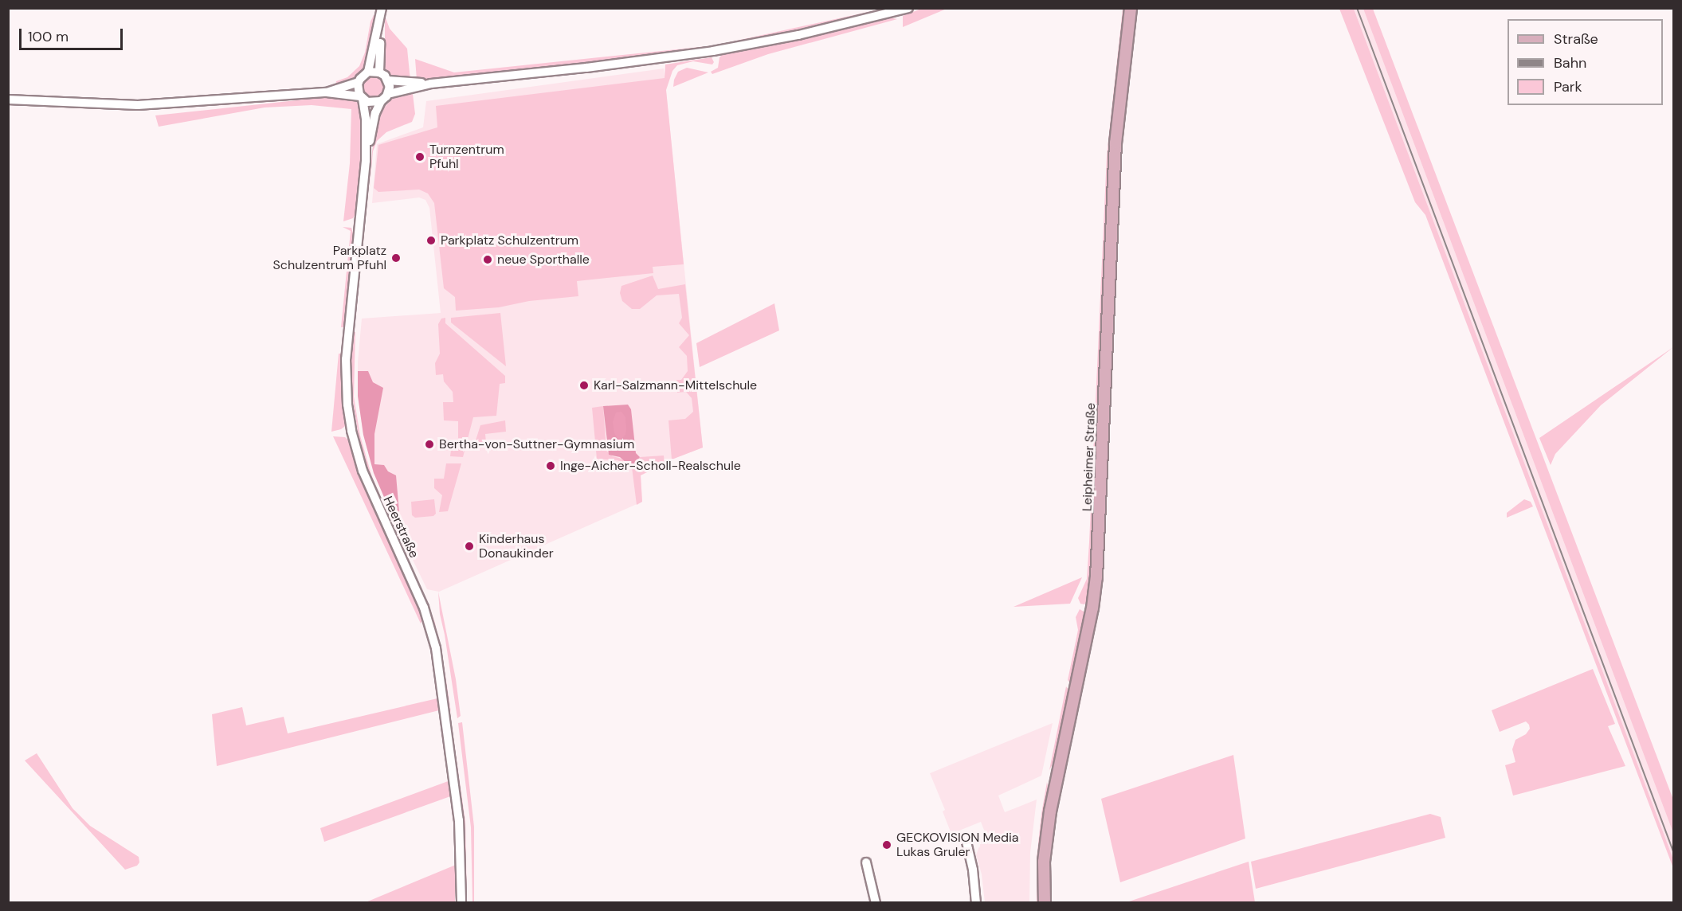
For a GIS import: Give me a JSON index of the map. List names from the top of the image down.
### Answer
{
  "streets": {
    "main road": ["Leipheimer Straße"],
    "street": ["Heerstraße"]
  },
  "places": [
    "Turnzentrum Pfuhl",
    "Parkplatz Schulzentrum",
    "Parkplatz Schulzentrum Pfuhl",
    "neue Sporthalle",
    "Karl-Salzmann-Mittelschule",
    "Bertha-von-Suttner-Gymnasium",
    "Inge-Aicher-Scholl-Realschule",
    "Kinderhaus Donaukinder",
    "GECKOVISION Media Lukas Gruler"
  ],
  "legend": ["Straße", "Bahn", "Park"],
  "scale_bar": "100 m"
}
